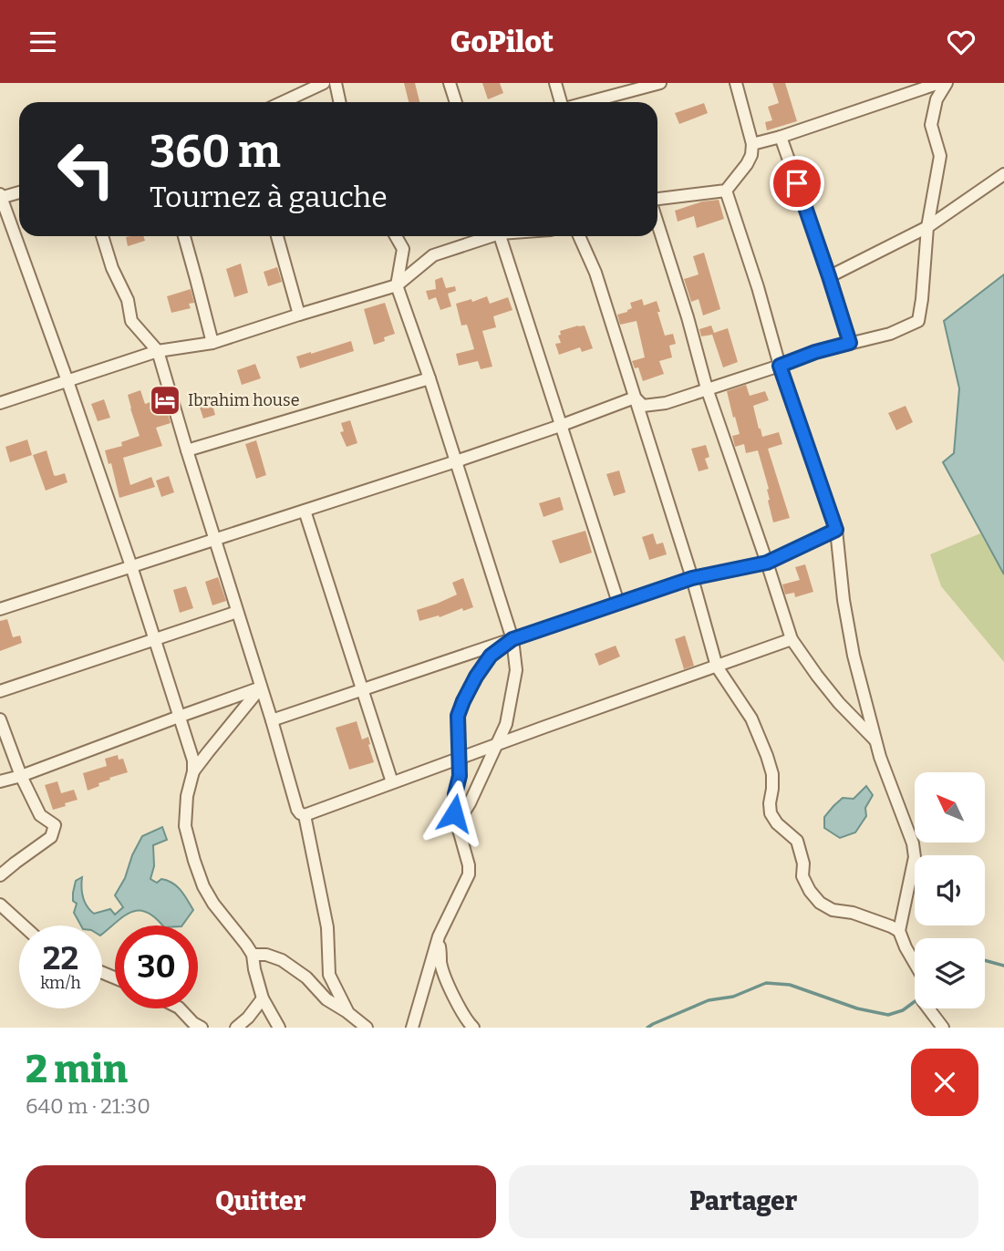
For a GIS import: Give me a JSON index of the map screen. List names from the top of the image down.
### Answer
{
  "places": {
    "hotel": ["Ibrahim house"]
  },
  "north": "top left",
  "page": {
    "header": "GoPilot",
    "turn": ["360 m", "Tournez à gauche"],
    "speed": "22 km/h",
    "limit": "30",
    "heading": ["2 min", "640 m · 21:30"],
    "buttons": ["Quitter", "Partager"]
  }
}
